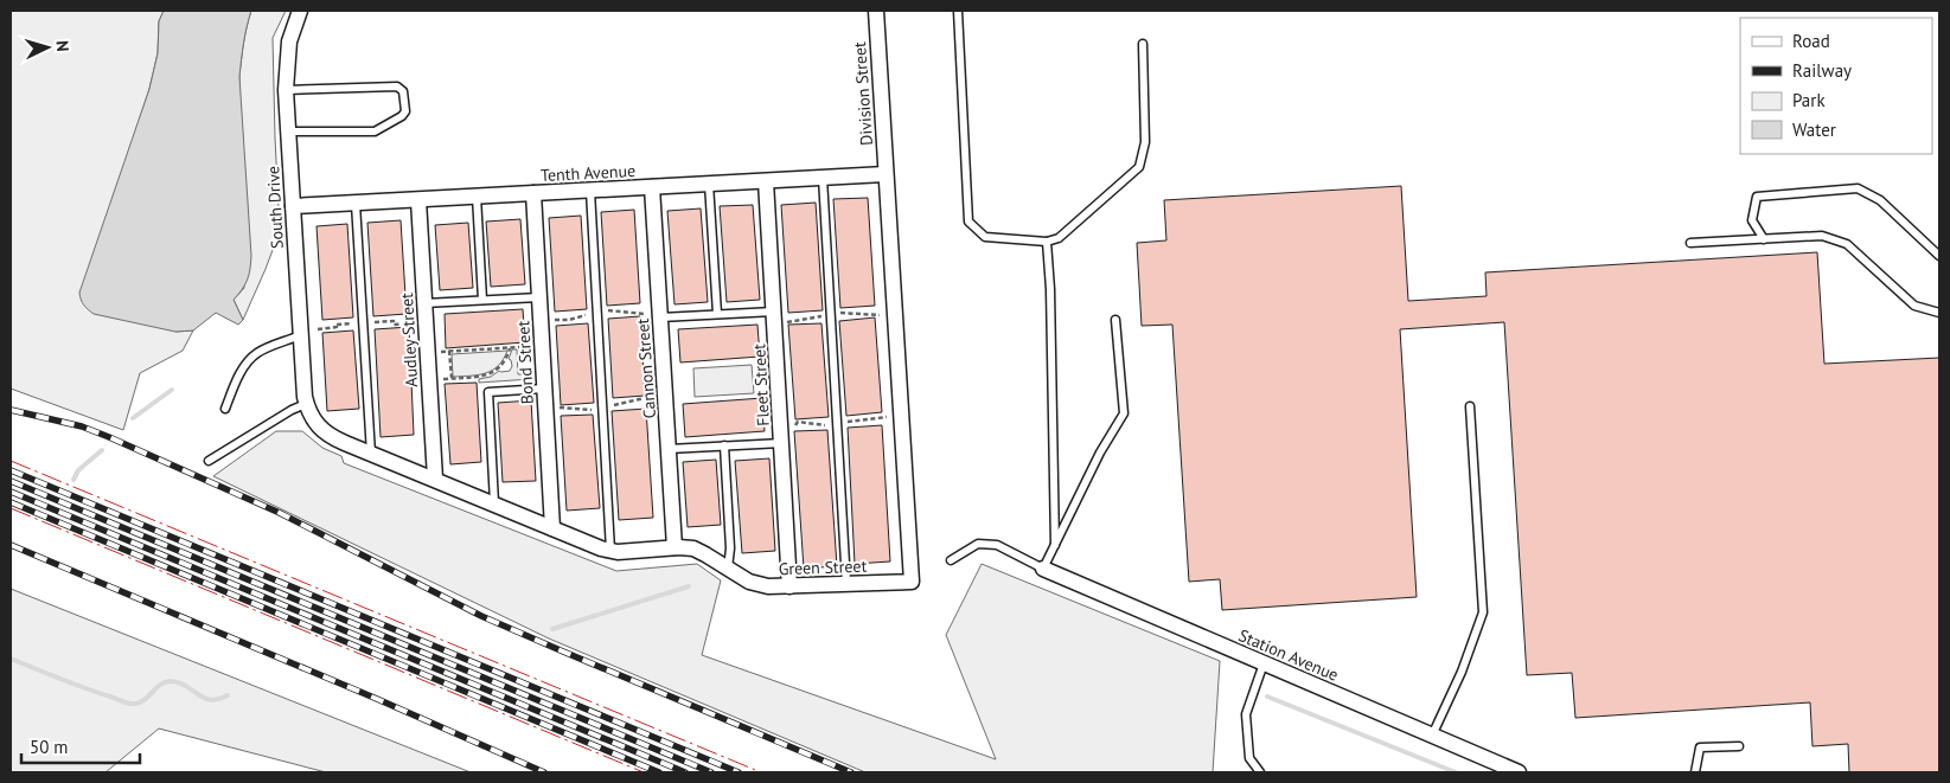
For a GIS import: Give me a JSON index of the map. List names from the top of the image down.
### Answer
{
  "streets": {
    "street": [
      "Division Street",
      "Tenth Avenue",
      "South Drive",
      "Audley Street",
      "Bond Street",
      "Cannon Street",
      "Fleet Street",
      "Green Street",
      "Station Avenue"
    ]
  },
  "crossings": [
    ["Division Street", "Tenth Avenue"],
    ["Division Street", "Green Street"],
    ["Tenth Avenue", "South Drive"],
    ["Tenth Avenue", "Audley Street"],
    ["Tenth Avenue", "Bond Street"],
    ["Tenth Avenue", "Cannon Street"],
    ["Tenth Avenue", "Fleet Street"],
    ["Tenth Avenue", "Green Street"],
    ["South Drive", "Green Street"],
    ["Audley Street", "Green Street"],
    ["Bond Street", "Green Street"],
    ["Cannon Street", "Green Street"],
    ["Fleet Street", "Green Street"]
  ],
  "legend": [
    "Road",
    "Railway",
    "Park",
    "Water"
  ],
  "scale_bar": "50 m",
  "north": "right"
}
